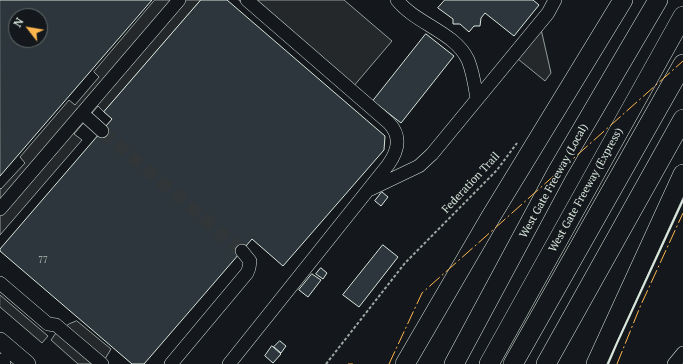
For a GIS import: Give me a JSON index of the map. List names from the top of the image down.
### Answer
{
  "streets": {
    "highway": ["West Gate Freeway (Local)", "West Gate Freeway (Express)"],
    "path": ["Federation Trail"]
  },
  "house_numbers": ["77"],
  "north": "top left"
}
